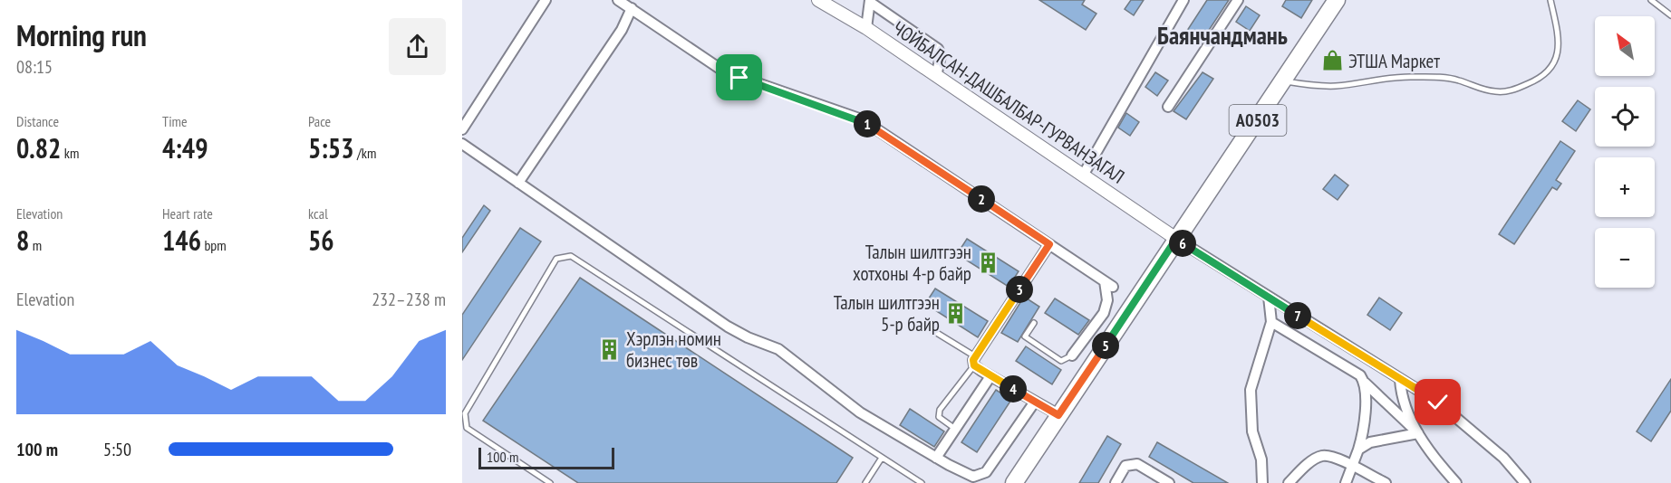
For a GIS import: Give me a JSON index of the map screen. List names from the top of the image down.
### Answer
{
  "streets": {
    "main road": ["A0503"],
    "street": ["ЧОЙБАЛСАН-ДАШБАЛБАР-ГУРВАНЗАГАЛ"]
  },
  "crossings": [
    ["ЧОЙБАЛСАН-ДАШБАЛБАР-ГУРВАНЗАГАЛ", "A0503"]
  ],
  "districts": ["Баянчандмань"],
  "places": {
    "shop": ["ЭТША Маркет"],
    "building": ["Талын шилтгээн хотхоны 4-р байр", "Талын шилтгээн 5-р байр", "Хэрлэн номин бизнес төв"]
  },
  "scale_bar": "100 m",
  "north": "top left",
  "page": {
    "heading": ["Morning run", "08:15"],
    "map_buttons": ["+", "−"],
    "stats": [
      ["Distance", "0.82 km"],
      ["Time", "4:49"],
      ["Pace", "5:53 /km"],
      ["Elevation", "8 m"],
      ["Heart rate", "146 bpm"],
      ["kcal", "56"]
    ],
    "pins": [
      "1",
      "2",
      "6",
      "3",
      "7",
      "5",
      "4"
    ],
    "chart": ["Elevation", "232–238 m"],
    "list": [
      {
        "name": "100 m",
        "note": "5:50"
      }
    ],
    "scale": "100 m"
  }
}
